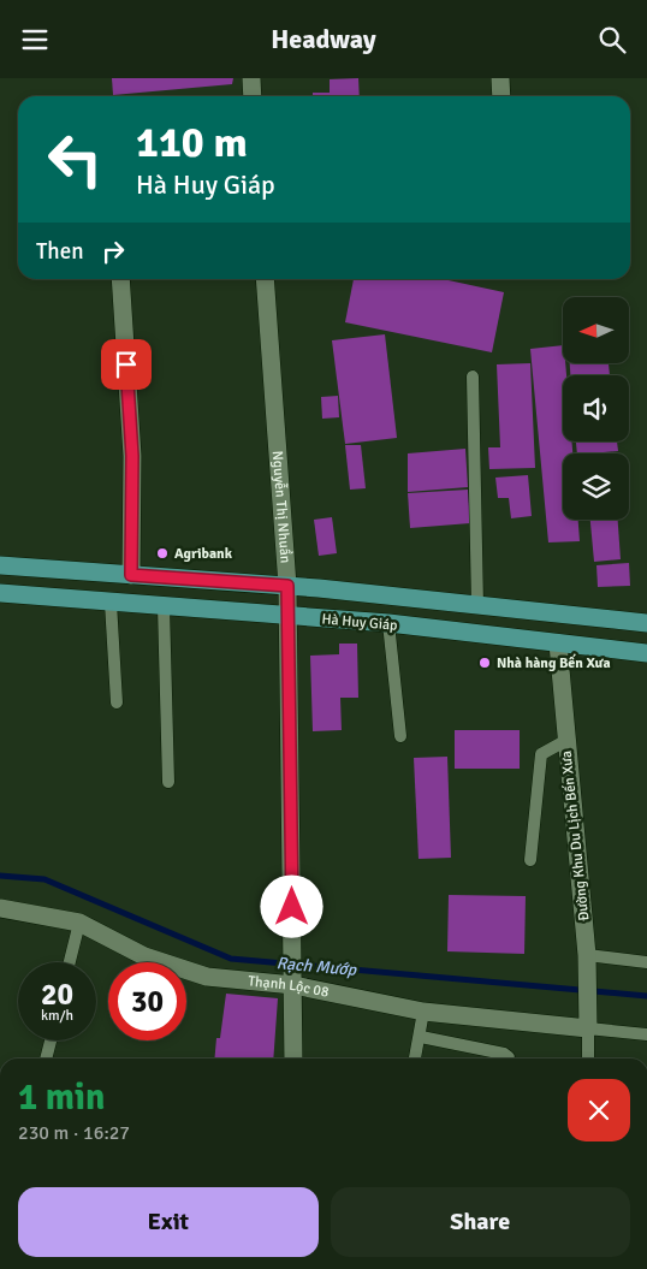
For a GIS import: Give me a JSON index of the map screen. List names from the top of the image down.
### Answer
{
  "streets": {
    "main road": ["Hà Huy Giáp"],
    "street": ["Nguyễn Thị Nhuần", "Đường Khu Du Lịch Bến Xưa", "Thạnh Lộc 08"]
  },
  "crossings": [
    ["Nguyễn Thị Nhuần", "Hà Huy Giáp"],
    ["Nguyễn Thị Nhuần", "Thạnh Lộc 08"],
    ["Hà Huy Giáp", "Đường Khu Du Lịch Bến Xưa"],
    ["Đường Khu Du Lịch Bến Xưa", "Thạnh Lộc 08"]
  ],
  "water": ["Rạch Mướp"],
  "places": ["Agribank", "Nhà hàng Bến Xưa"],
  "north": "left",
  "page": {
    "header": "Headway",
    "turn": ["110 m", "Hà Huy Giáp"],
    "then": "Then",
    "speed": "20 km/h",
    "limit": "30",
    "heading": ["1 min", "230 m · 16:27"],
    "buttons": ["Exit", "Share"]
  }
}
